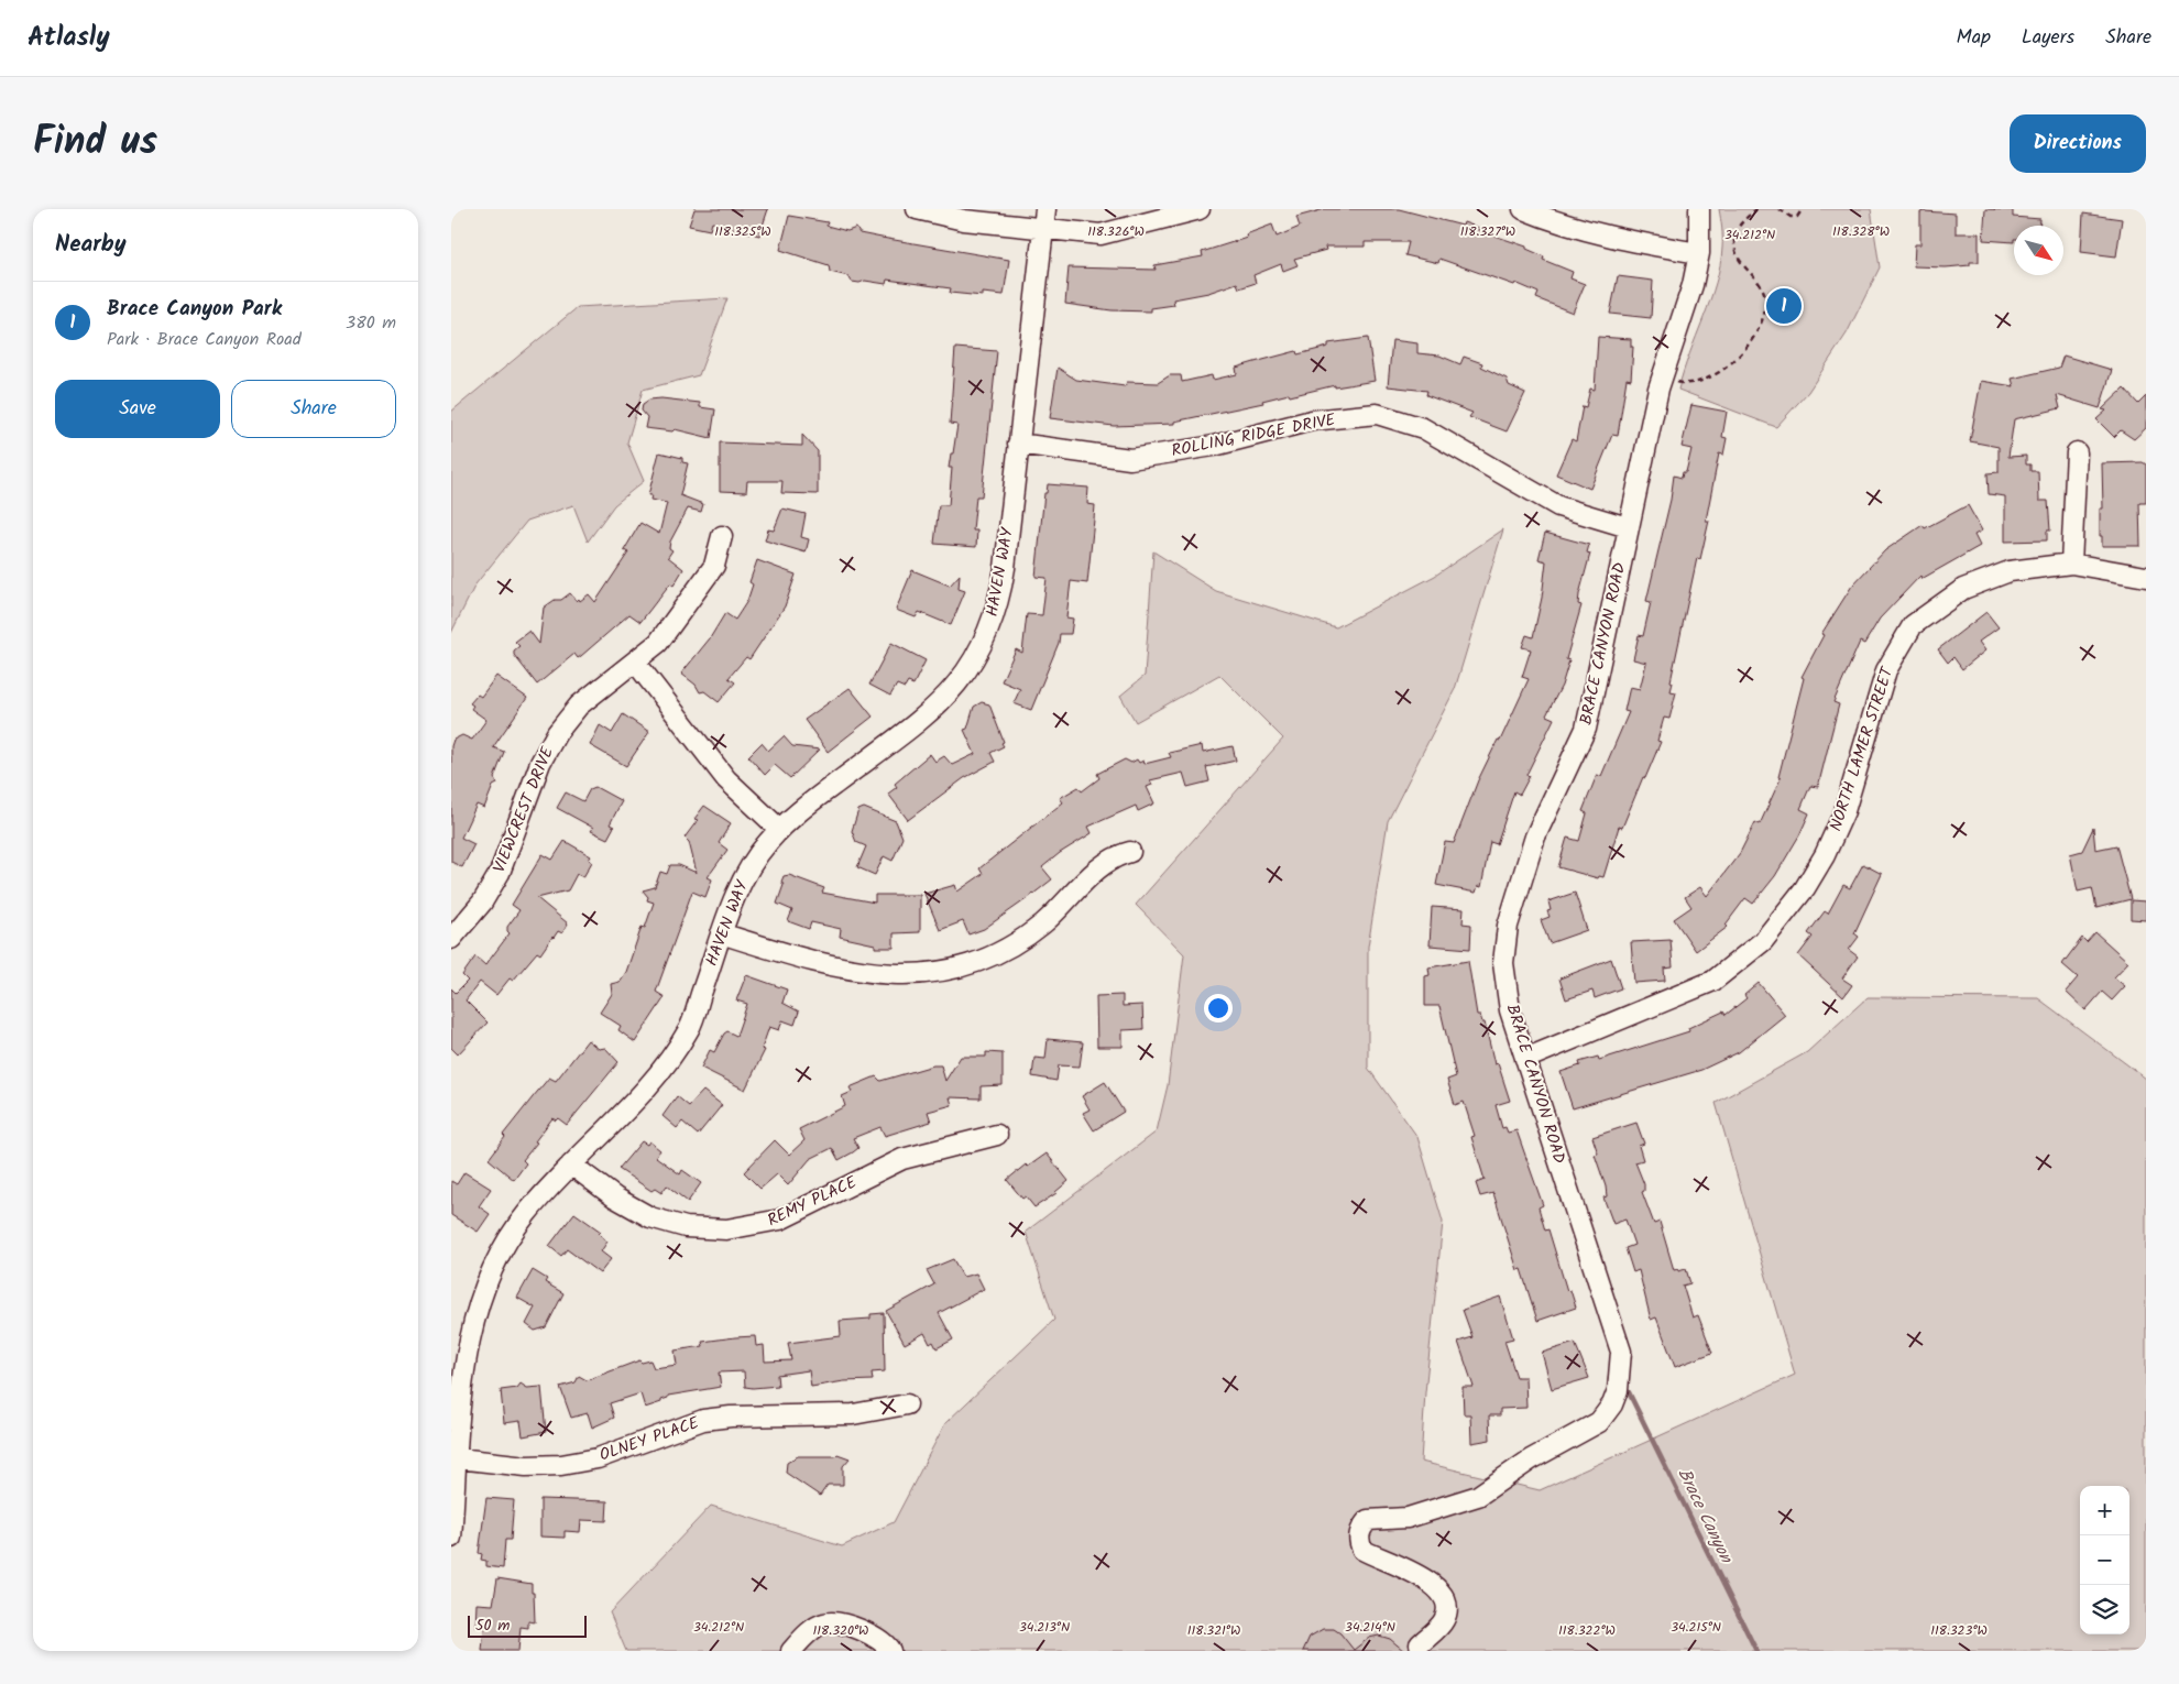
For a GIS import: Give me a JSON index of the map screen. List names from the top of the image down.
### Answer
{
  "streets": {
    "street": [
      "ROLLING RIDGE DRIVE",
      "HAVEN WAY",
      "BRACE CANYON ROAD",
      "NORTH LAMER STREET",
      "VIEWCREST DRIVE",
      "REMY PLACE",
      "OLNEY PLACE"
    ]
  },
  "crossings": [
    ["ROLLING RIDGE DRIVE", "HAVEN WAY"],
    ["ROLLING RIDGE DRIVE", "BRACE CANYON ROAD"],
    ["HAVEN WAY", "REMY PLACE"],
    ["HAVEN WAY", "OLNEY PLACE"],
    ["BRACE CANYON ROAD", "NORTH LAMER STREET"]
  ],
  "water": ["Brace Canyon"],
  "scale_bar": "50 m",
  "north": "bottom right",
  "page": {
    "header": "Atlasly",
    "nav": ["Map", "Layers", "Share"],
    "title": "Find us",
    "buttons": [
      "Directions",
      ["Save", "Share"]
    ],
    "heading": "Nearby",
    "list": [
      {
        "mark": "1",
        "name": "Brace Canyon Park",
        "note": "Park · Brace Canyon Road",
        "value": "380 m"
      }
    ],
    "pins": "1",
    "map_buttons": ["+", "−"],
    "scale": "50 m"
  },
  "coordinates": [
    "118.325°W",
    "118.326°W",
    "118.327°W",
    "118.328°W",
    "34.212°N",
    "34.213°N",
    "34.214°N",
    "34.215°N",
    "118.320°W",
    "118.321°W",
    "118.322°W",
    "118.323°W"
  ]
}
